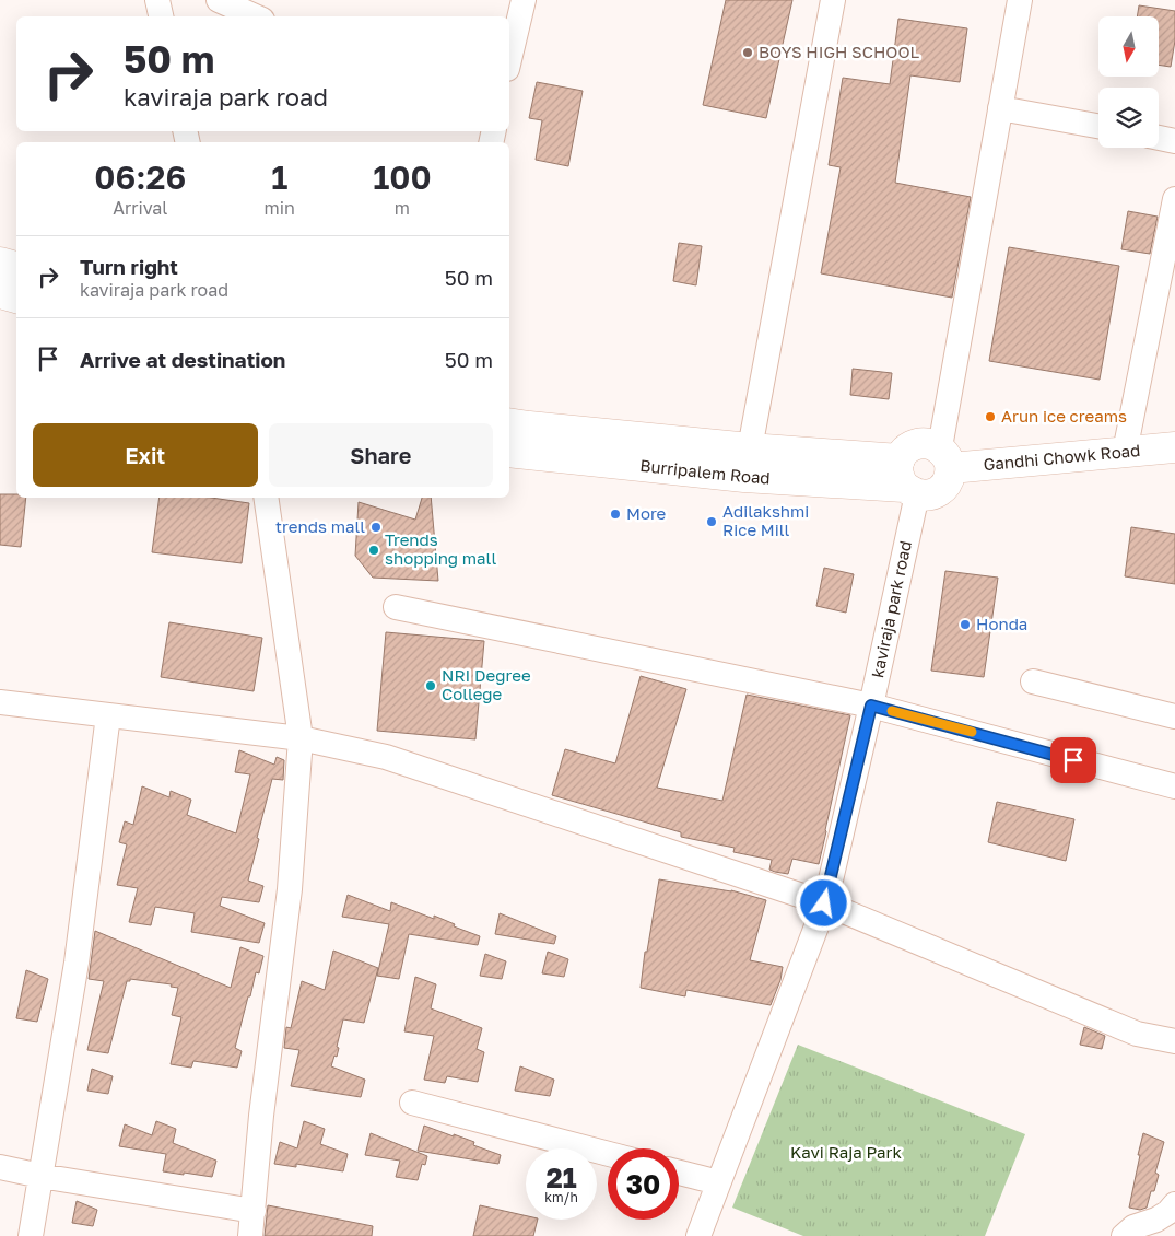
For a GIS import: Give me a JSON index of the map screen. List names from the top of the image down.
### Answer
{
  "streets": {
    "main road": ["Gandhi Chowk Road", "Burripalem Road"],
    "street": ["kaviraja park road"]
  },
  "crossings": [
    ["Gandhi Chowk Road", "Burripalem Road"],
    ["Gandhi Chowk Road", "kaviraja park road"],
    ["Burripalem Road", "kaviraja park road"]
  ],
  "parks": ["Kavi Raja Park"],
  "places": [
    "BOYS HIGH SCHOOL",
    "Arun ice creams",
    "More",
    "Adilakshmi Rice Mill",
    "trends mall",
    "Trends shopping mall",
    "Honda",
    "NRI Degree College"
  ],
  "north": "bottom",
  "page": {
    "turn": ["50 m", "kaviraja park road"],
    "eta": [
      "06:26",
      "Arrival",
      "1",
      "min",
      "100",
      "m"
    ],
    "list": [
      {
        "name": "Turn right",
        "note": "kaviraja park road",
        "value": "50 m"
      },
      {
        "name": "Arrive at destination",
        "value": "50 m"
      }
    ],
    "buttons": ["Exit", "Share"],
    "speed": "21 km/h",
    "limit": "30"
  }
}
